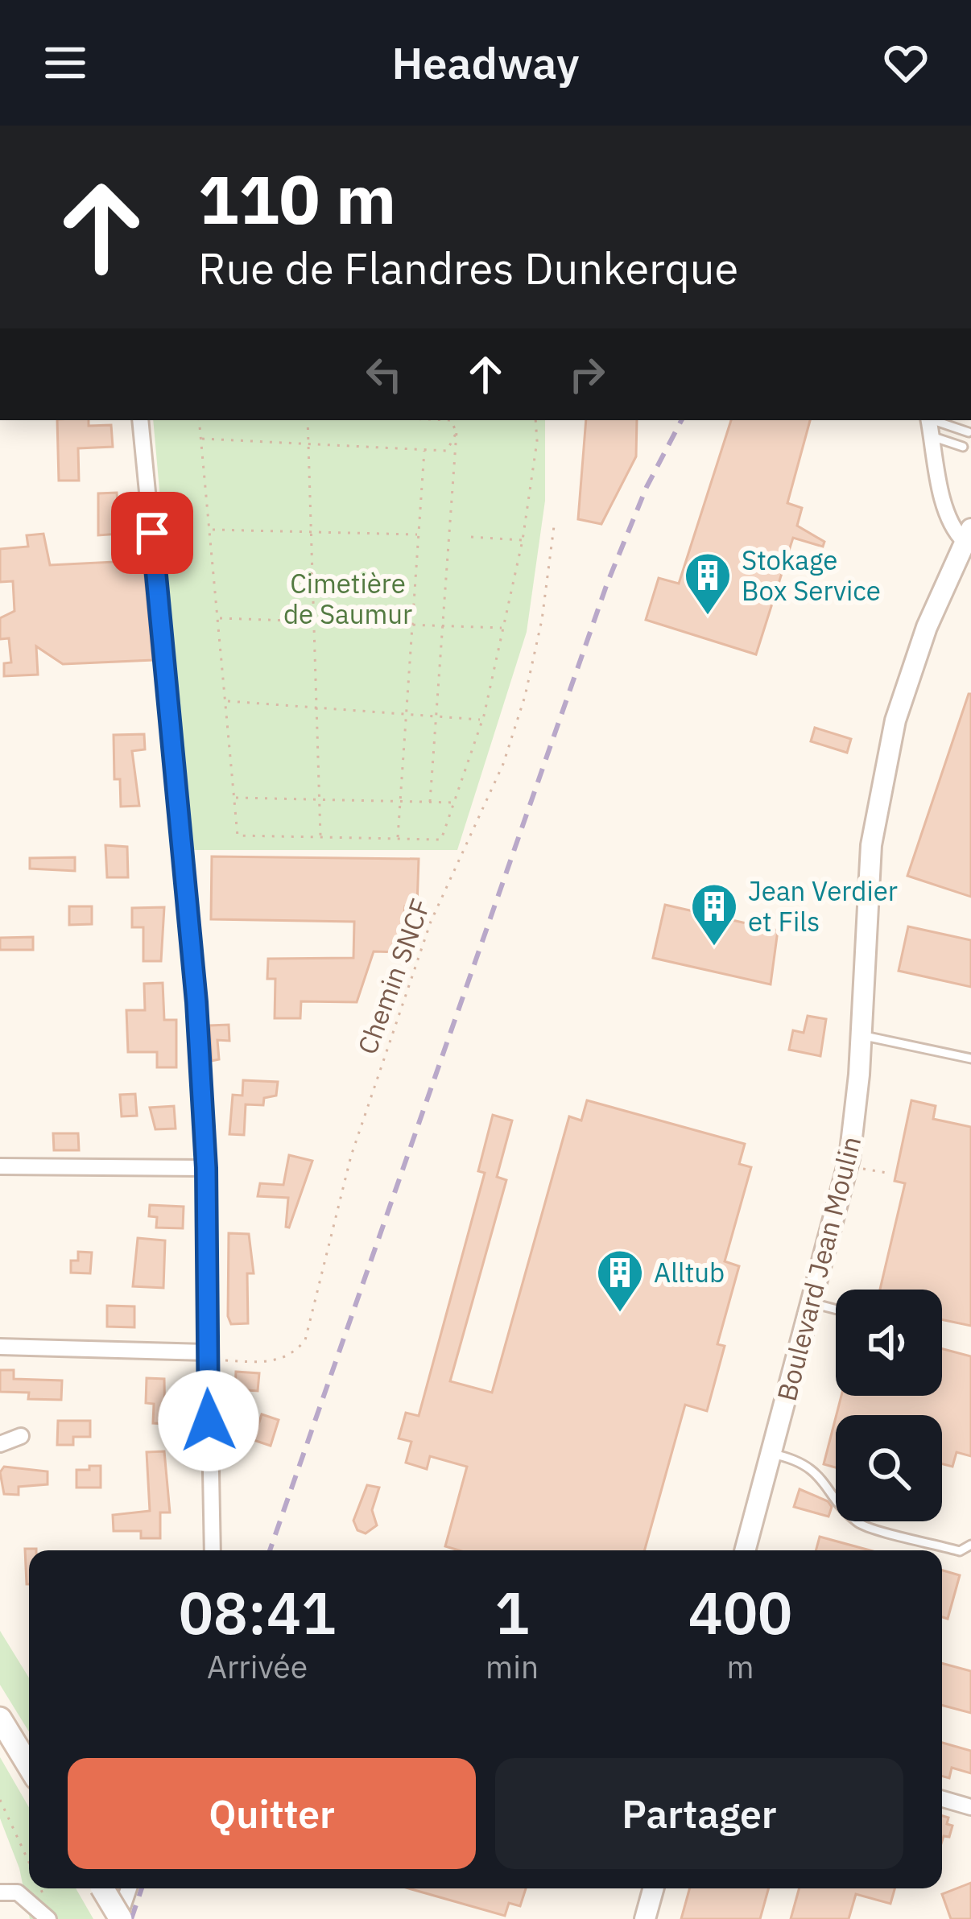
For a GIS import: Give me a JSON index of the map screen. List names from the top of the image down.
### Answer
{
  "streets": {
    "street": ["Boulevard Jean Moulin"],
    "path": ["Chemin SNCF"]
  },
  "parks": ["Cimetière de Saumur"],
  "places": {
    "building": ["Stokage Box Service", "Jean Verdier et Fils", "Alltub"]
  },
  "page": {
    "header": "Headway",
    "turn": ["110 m", "Rue de Flandres Dunkerque"],
    "eta": [
      "08:41",
      "Arrivée",
      "1",
      "min",
      "400",
      "m"
    ],
    "buttons": ["Quitter", "Partager"]
  }
}
